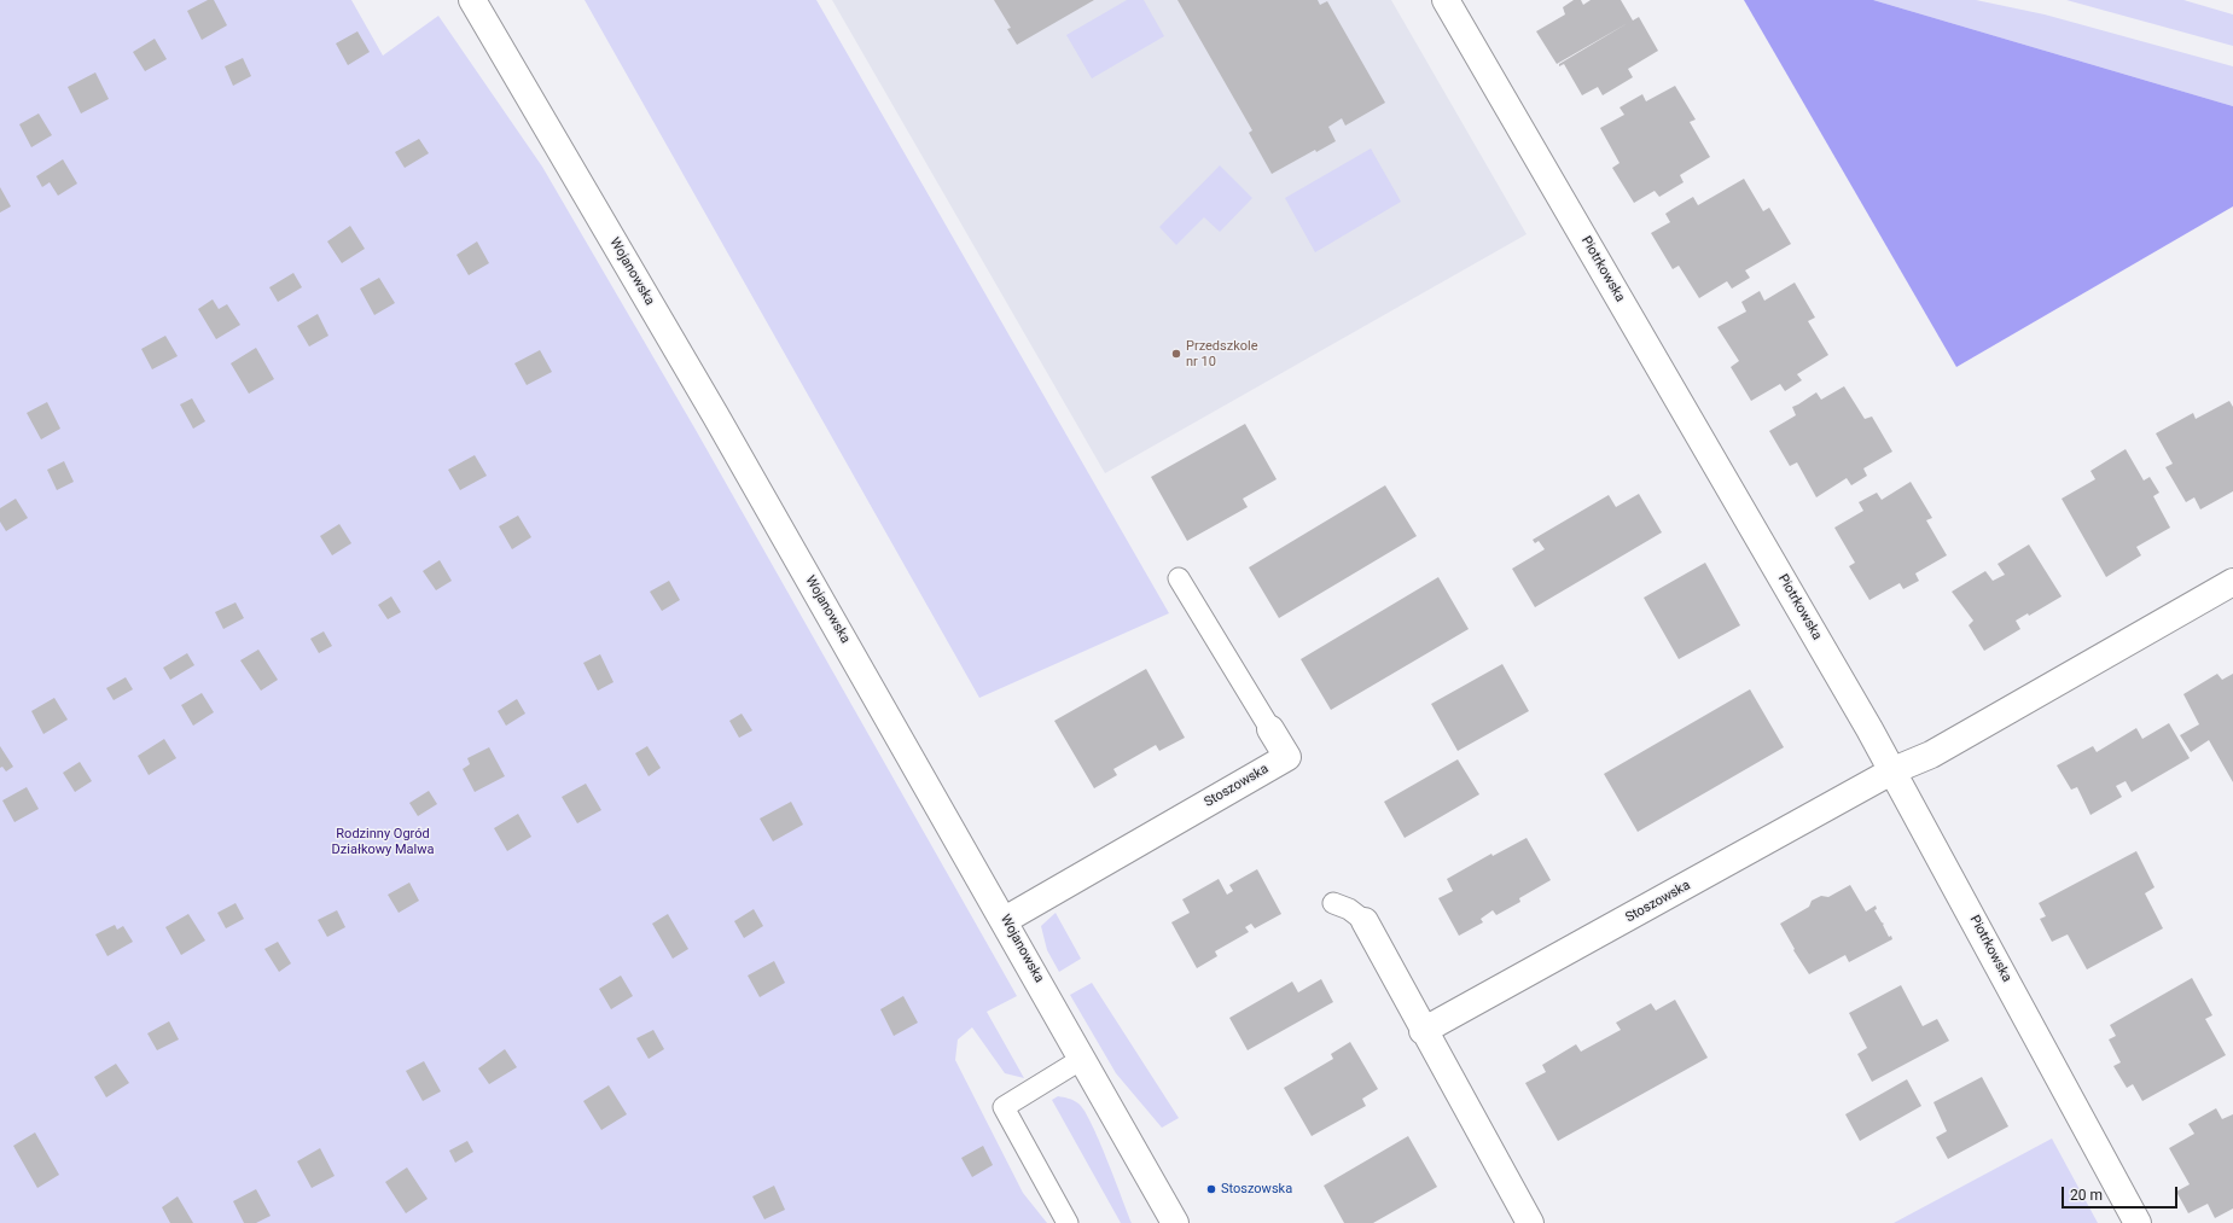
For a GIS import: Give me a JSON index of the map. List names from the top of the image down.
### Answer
{
  "streets": {
    "street": ["Piotrkowska", "Wojanowska", "Stoszowska"]
  },
  "crossings": [
    ["Piotrkowska", "Stoszowska"],
    ["Wojanowska", "Stoszowska"]
  ],
  "parks": ["Rodzinny Ogród Działkowy Malwa"],
  "places": ["Przedszkole nr 10", "Stoszowska"],
  "scale_bar": "20 m"
}
